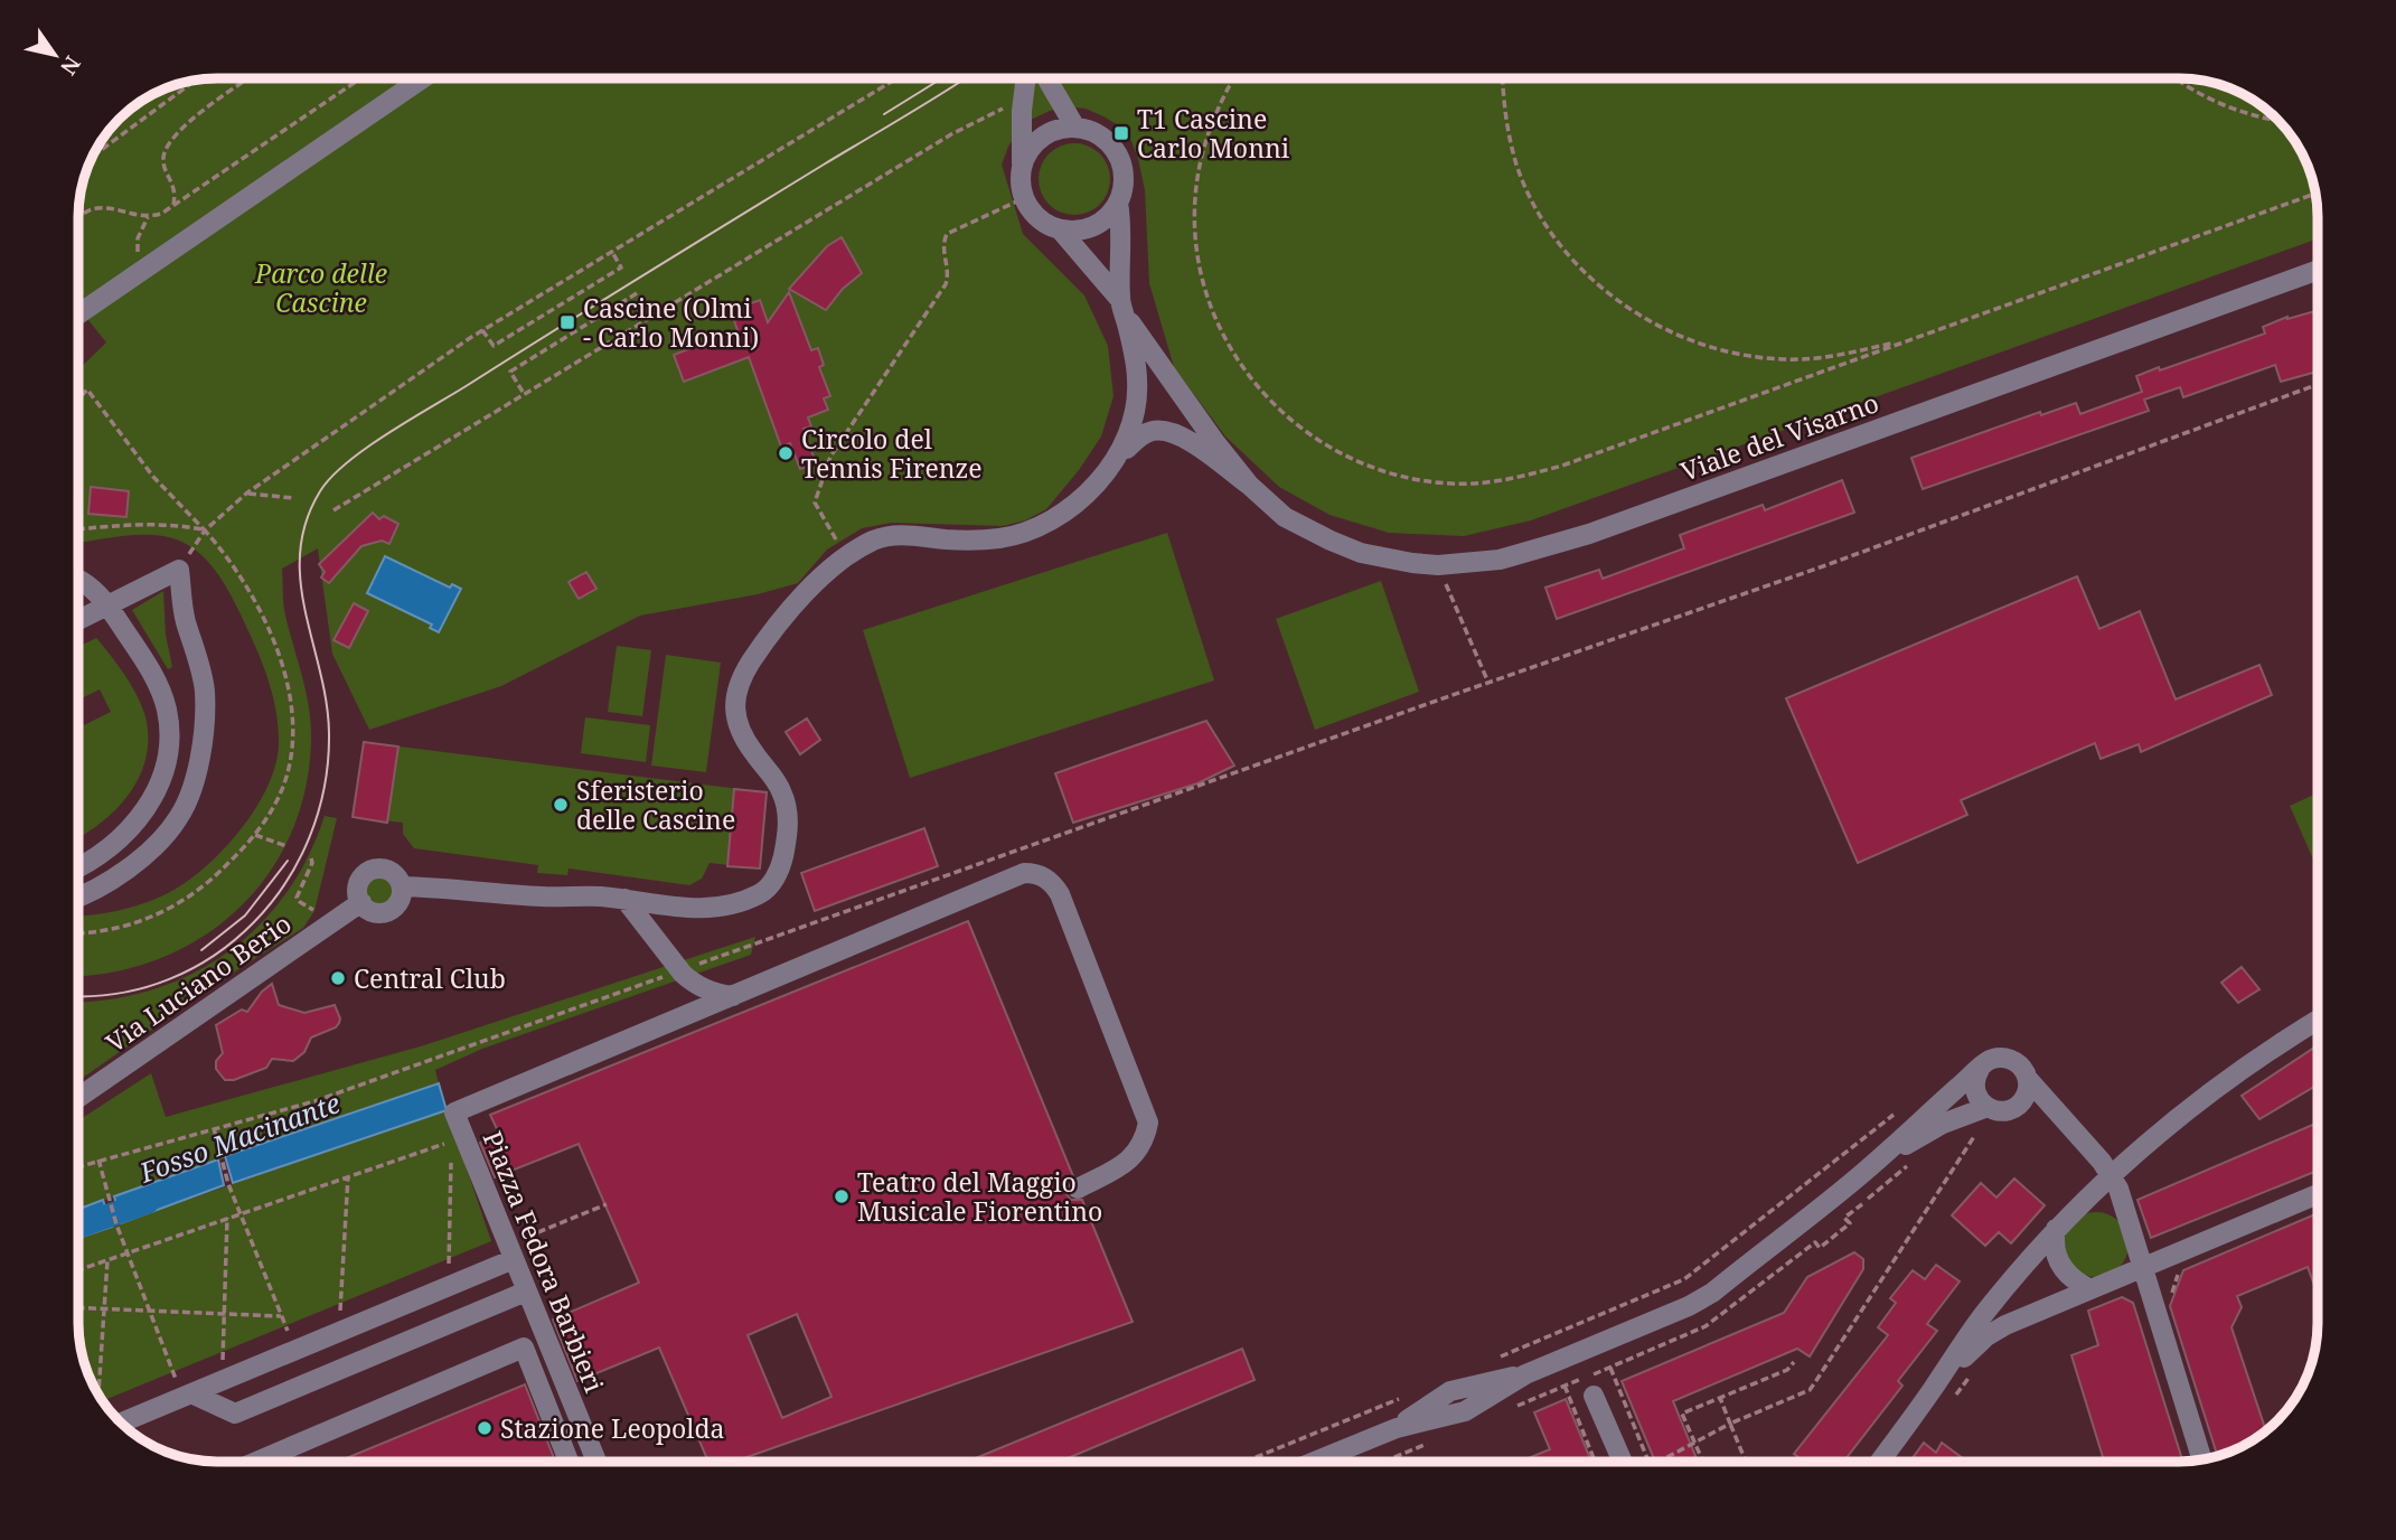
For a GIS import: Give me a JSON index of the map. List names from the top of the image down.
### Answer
{
  "streets": {
    "street": ["Viale del Visarno", "Via Luciano Berio", "Piazza Fedora Barbieri"]
  },
  "crossings": [
    ["Viale del Visarno", "Via Luciano Berio"]
  ],
  "water": ["Fosso Macinante"],
  "parks": ["Parco delle Cascine"],
  "places": {
    "transit": ["T1 Cascine Carlo Monni", "Cascine (Olmi - Carlo Monni)"],
    "other": [
      "Circolo del Tennis Firenze",
      "Sferisterio delle Cascine",
      "Central Club",
      "Teatro del Maggio Musicale Fiorentino",
      "Stazione Leopolda"
    ]
  },
  "north": "bottom right"
}
